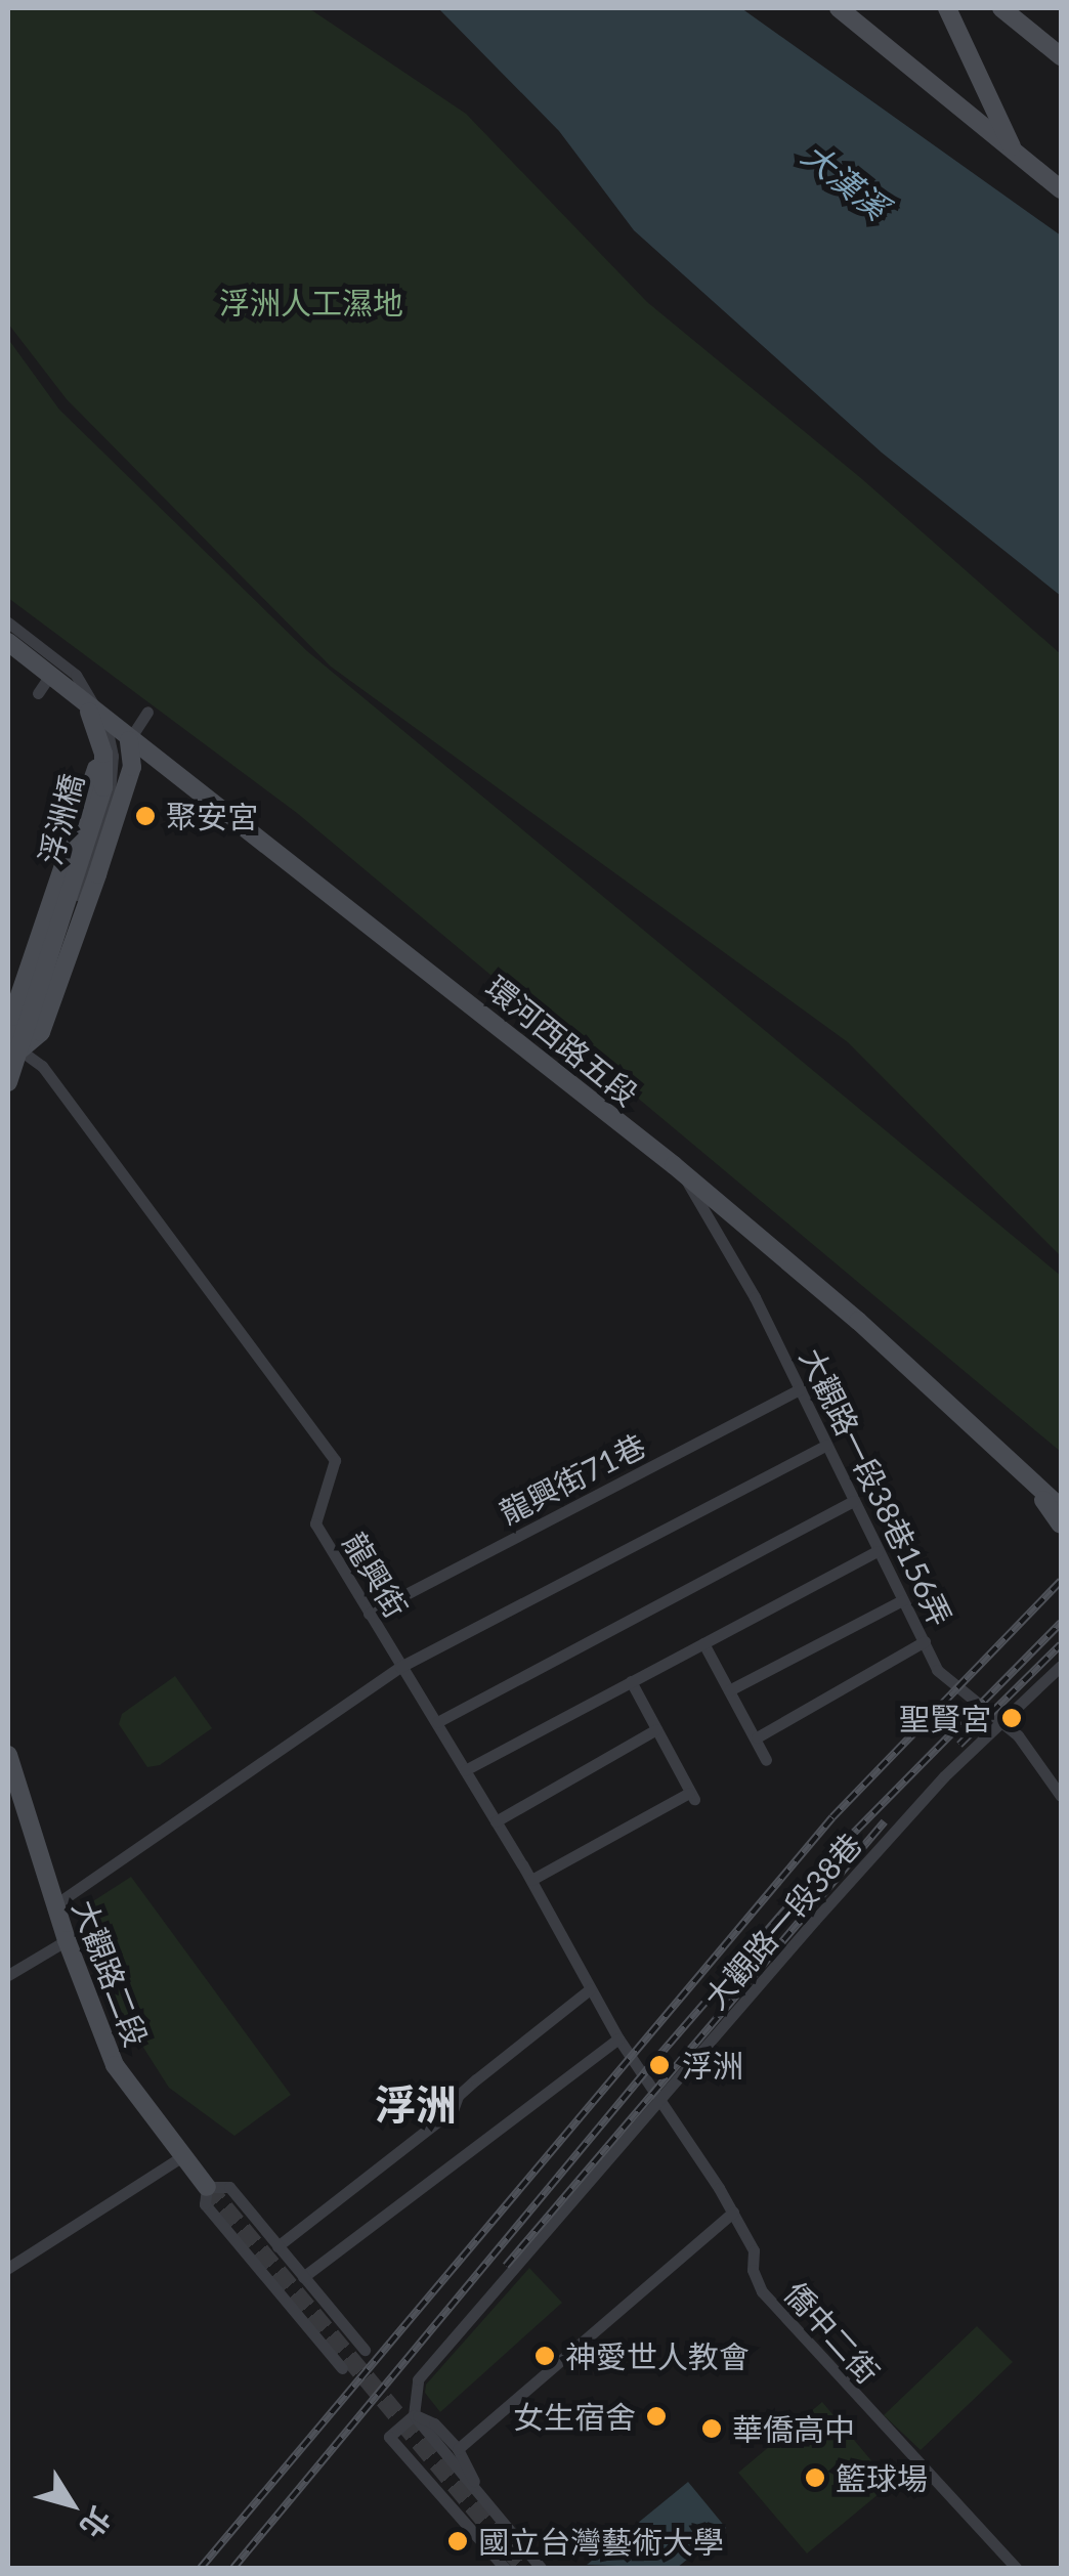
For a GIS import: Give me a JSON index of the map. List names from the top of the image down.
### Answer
{
  "streets": {
    "street": [
      "浮洲橋",
      "環河西路五段",
      "龍興街71巷",
      "大觀路一段38巷156弄",
      "龍興街",
      "大觀路一段38巷",
      "大觀路二段",
      "僑中二街"
    ]
  },
  "crossings": [
    ["浮洲橋", "龍興街"],
    ["環河西路五段", "大觀路一段38巷156弄"],
    ["龍興街71巷", "大觀路一段38巷156弄"],
    ["龍興街71巷", "龍興街"],
    ["大觀路一段38巷156弄", "大觀路一段38巷"],
    ["龍興街", "大觀路一段38巷"],
    ["龍興街", "僑中二街"],
    ["大觀路一段38巷", "僑中二街"]
  ],
  "districts": ["浮洲"],
  "water": ["大漢溪"],
  "parks": ["浮洲人工濕地"],
  "places": [
    "聚安宮",
    "聖賢宮",
    "浮洲",
    "神愛世人教會",
    "女生宿舍",
    "華僑高中",
    "籃球場",
    "國立台灣藝術大學"
  ],
  "north": "bottom right"
}
